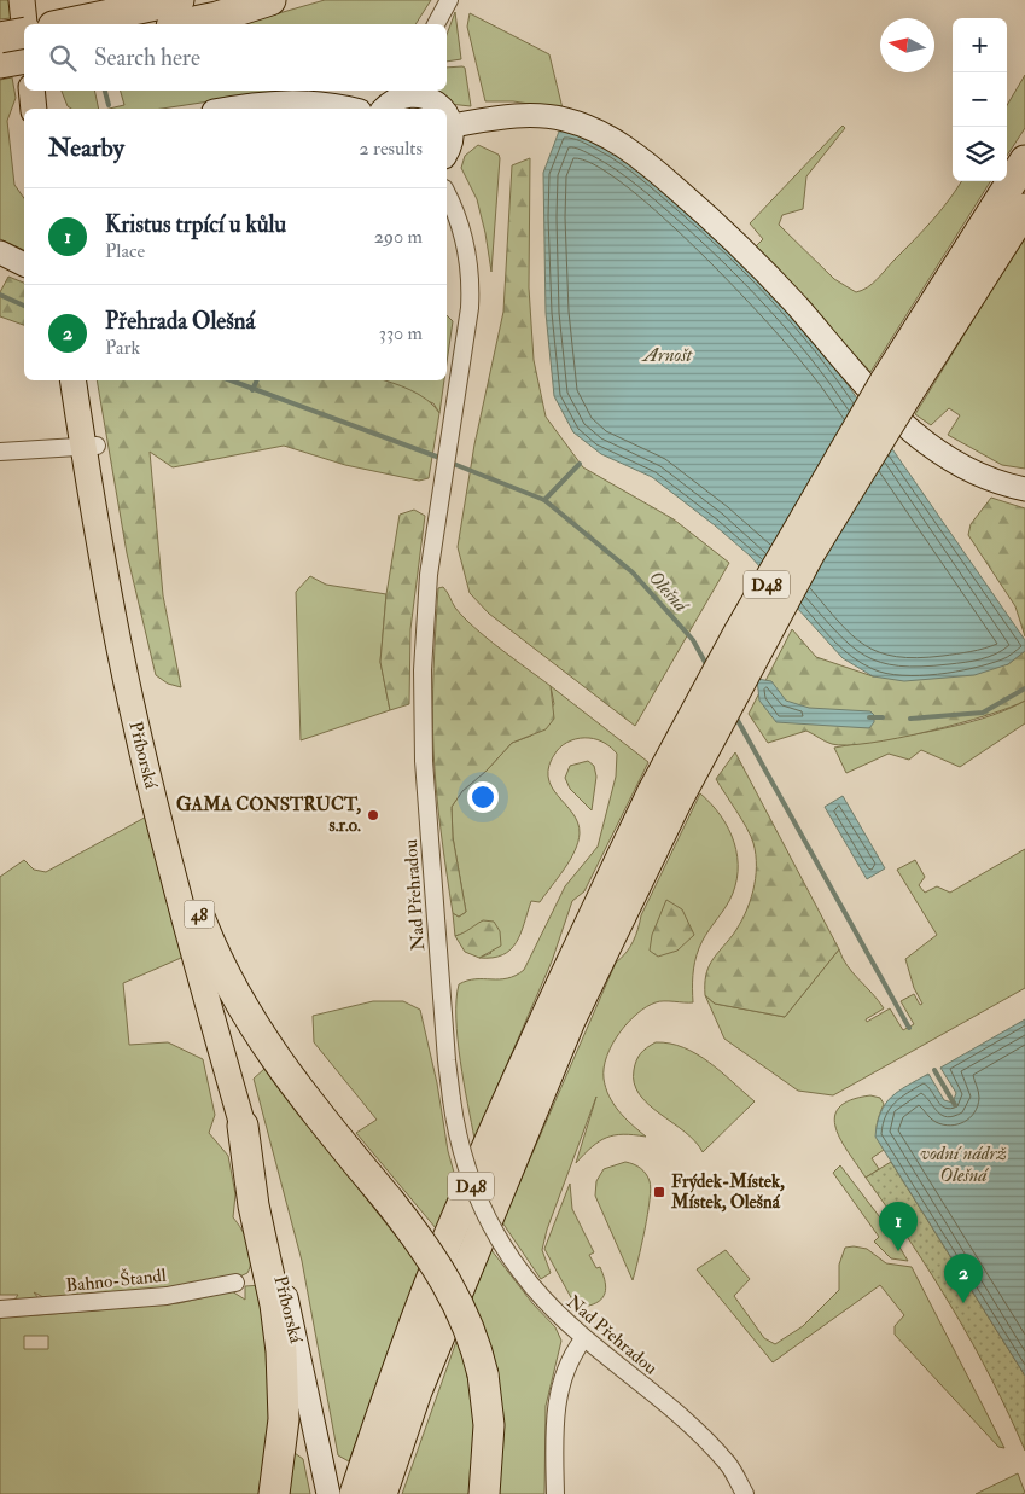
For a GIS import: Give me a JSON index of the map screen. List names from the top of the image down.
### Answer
{
  "streets": {
    "highway": ["D48", "48"],
    "main road": ["Příborská"],
    "street": ["Nad Přehradou", "Bahno-Štandl"]
  },
  "crossings": [
    ["Příborská", "48"]
  ],
  "water": ["Arnošt", "Olešná", "vodní nádrž Olešná"],
  "places": {
    "other": ["GAMA CONSTRUCT, s.r.o."],
    "transit": ["Frýdek-Místek, Místek, Olešná"]
  },
  "north": "left",
  "page": {
    "map_buttons": ["+", "−"],
    "search": "Search here",
    "heading": ["Nearby", "2 results"],
    "list": [
      {
        "mark": "1",
        "name": "Kristus trpící u kůlu",
        "note": "Place",
        "value": "290 m"
      },
      {
        "mark": "2",
        "name": "Přehrada Olešná",
        "note": "Park",
        "value": "330 m"
      }
    ],
    "pins": ["1", "2"]
  }
}
